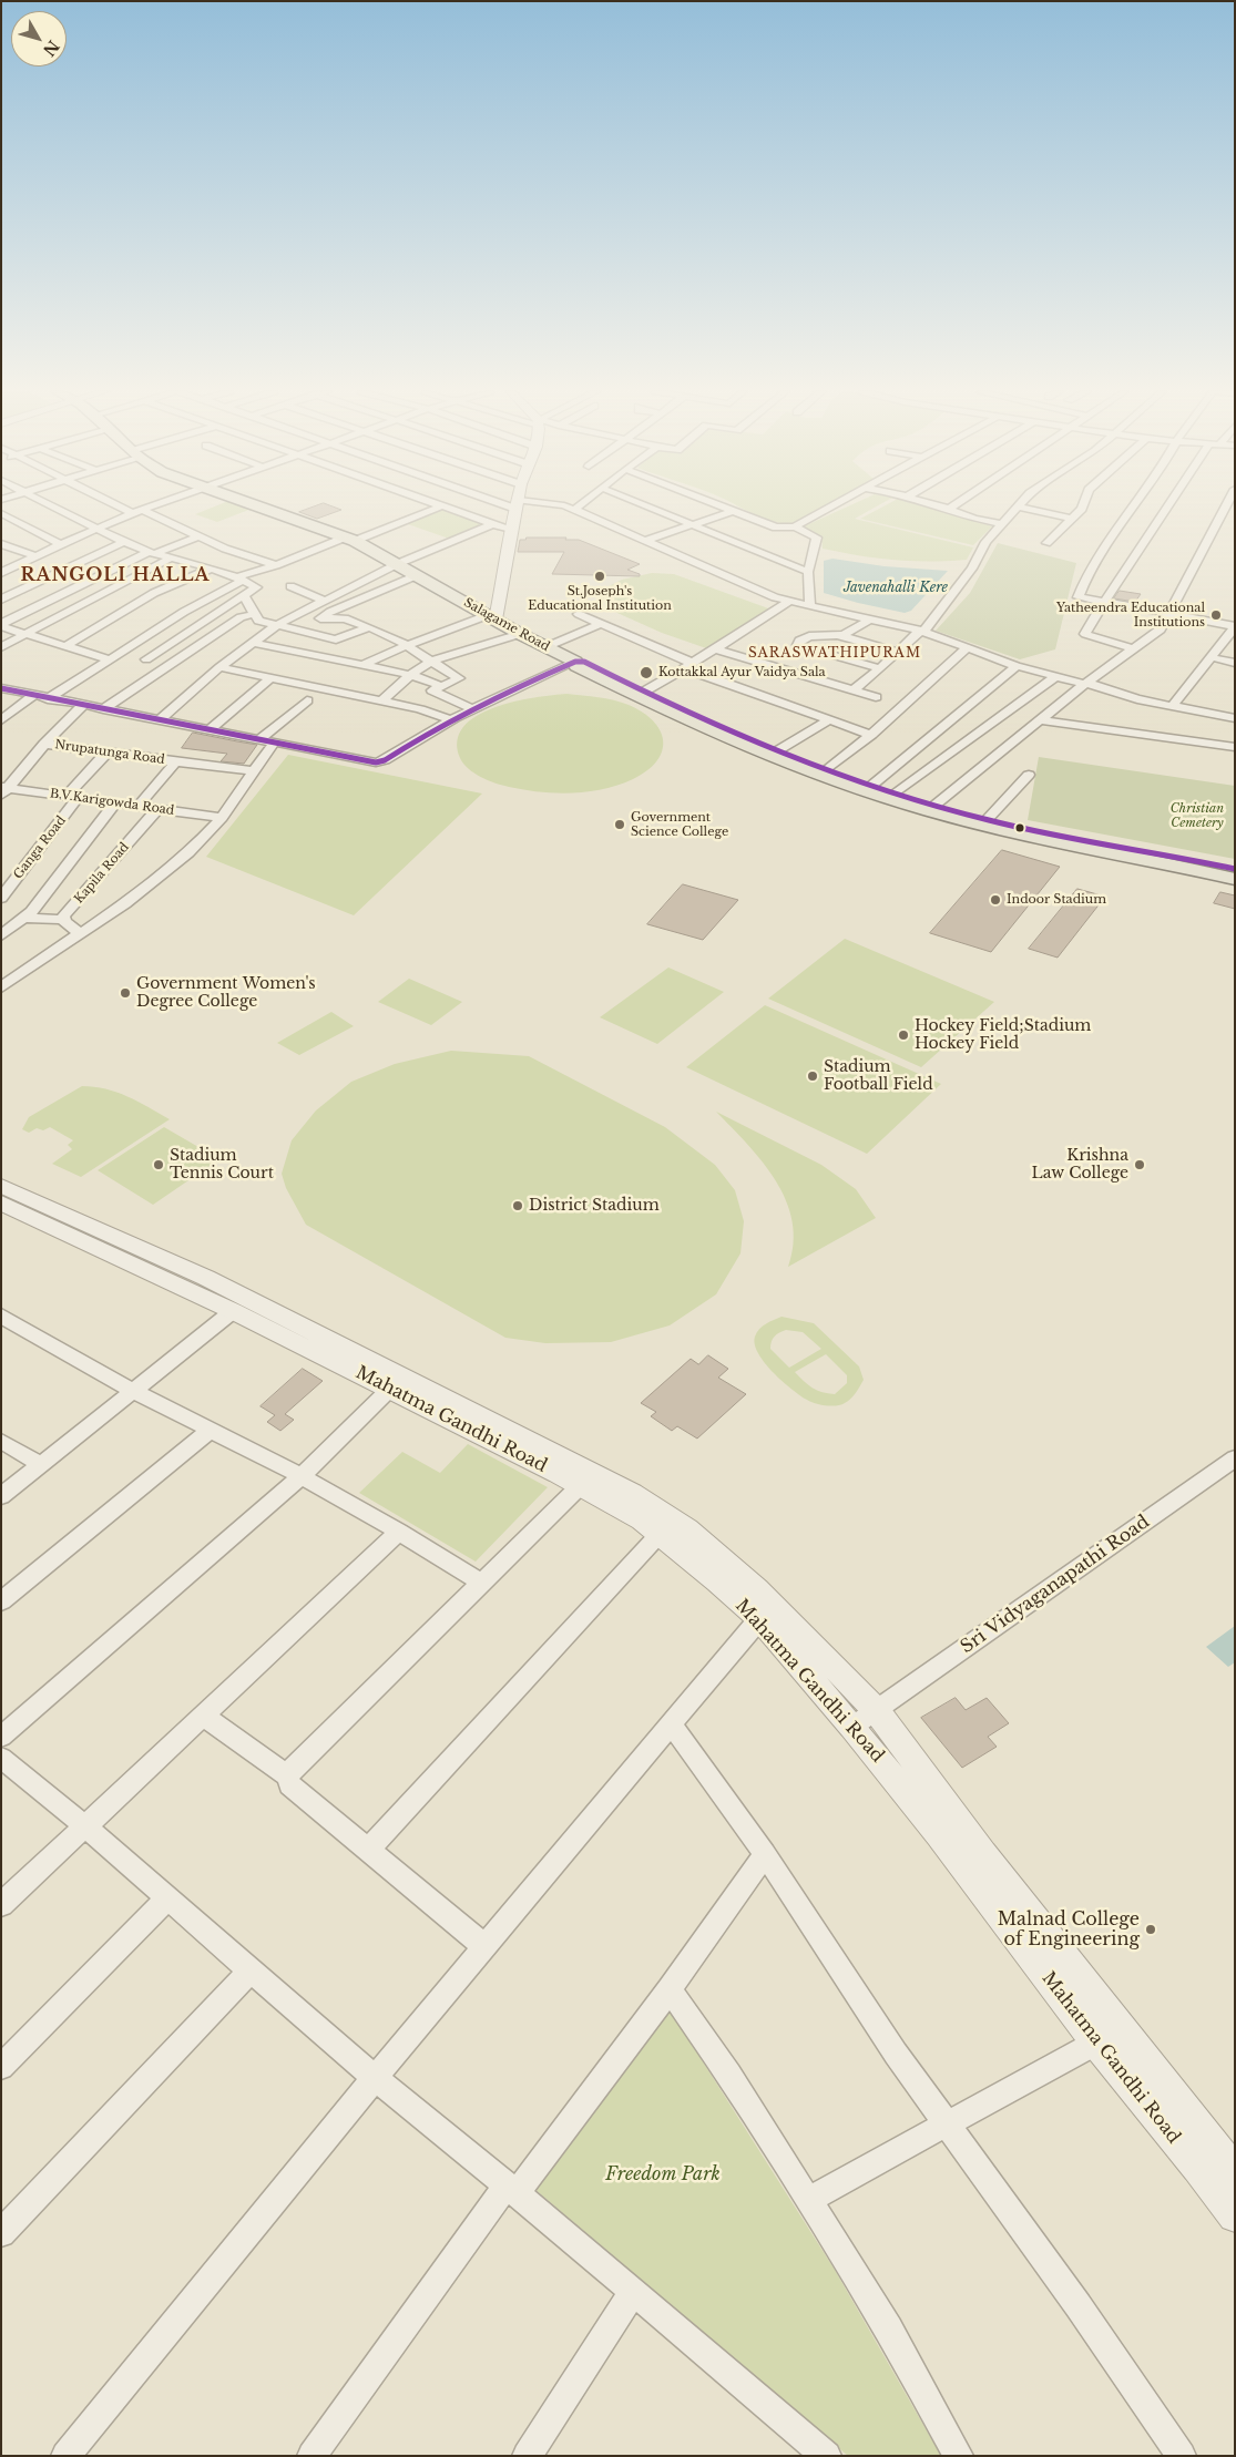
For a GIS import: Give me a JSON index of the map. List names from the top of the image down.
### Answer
{
  "streets": {
    "main road": ["Salagame Road"],
    "street": [
      "Nrupatunga Road",
      "B.V.Karigowda Road",
      "Ganga Road",
      "Kapila Road",
      "Mahatma Gandhi Road",
      "Sri Vidyaganapathi Road"
    ]
  },
  "crossings": [
    ["Nrupatunga Road", "Ganga Road"],
    ["B.V.Karigowda Road", "Ganga Road"],
    ["B.V.Karigowda Road", "Kapila Road"],
    ["Mahatma Gandhi Road", "Sri Vidyaganapathi Road"]
  ],
  "districts": ["RANGOLI HALLA", "SARASWATHIPURAM"],
  "water": ["Javenahalli Kere"],
  "parks": ["Christian Cemetery", "Freedom Park"],
  "places": [
    "St.Joseph's Educational Institution",
    "Yatheendra Educational Institutions",
    "Kottakkal Ayur Vaidya Sala",
    "Government Science College",
    "Indoor Stadium",
    "Government Women's Degree College",
    "Hockey Field;Stadium Hockey Field",
    "Stadium Football Field",
    "Stadium Tennis Court",
    "Krishna Law College",
    "District Stadium",
    "Malnad College of Engineering"
  ],
  "north": "bottom right"
}
